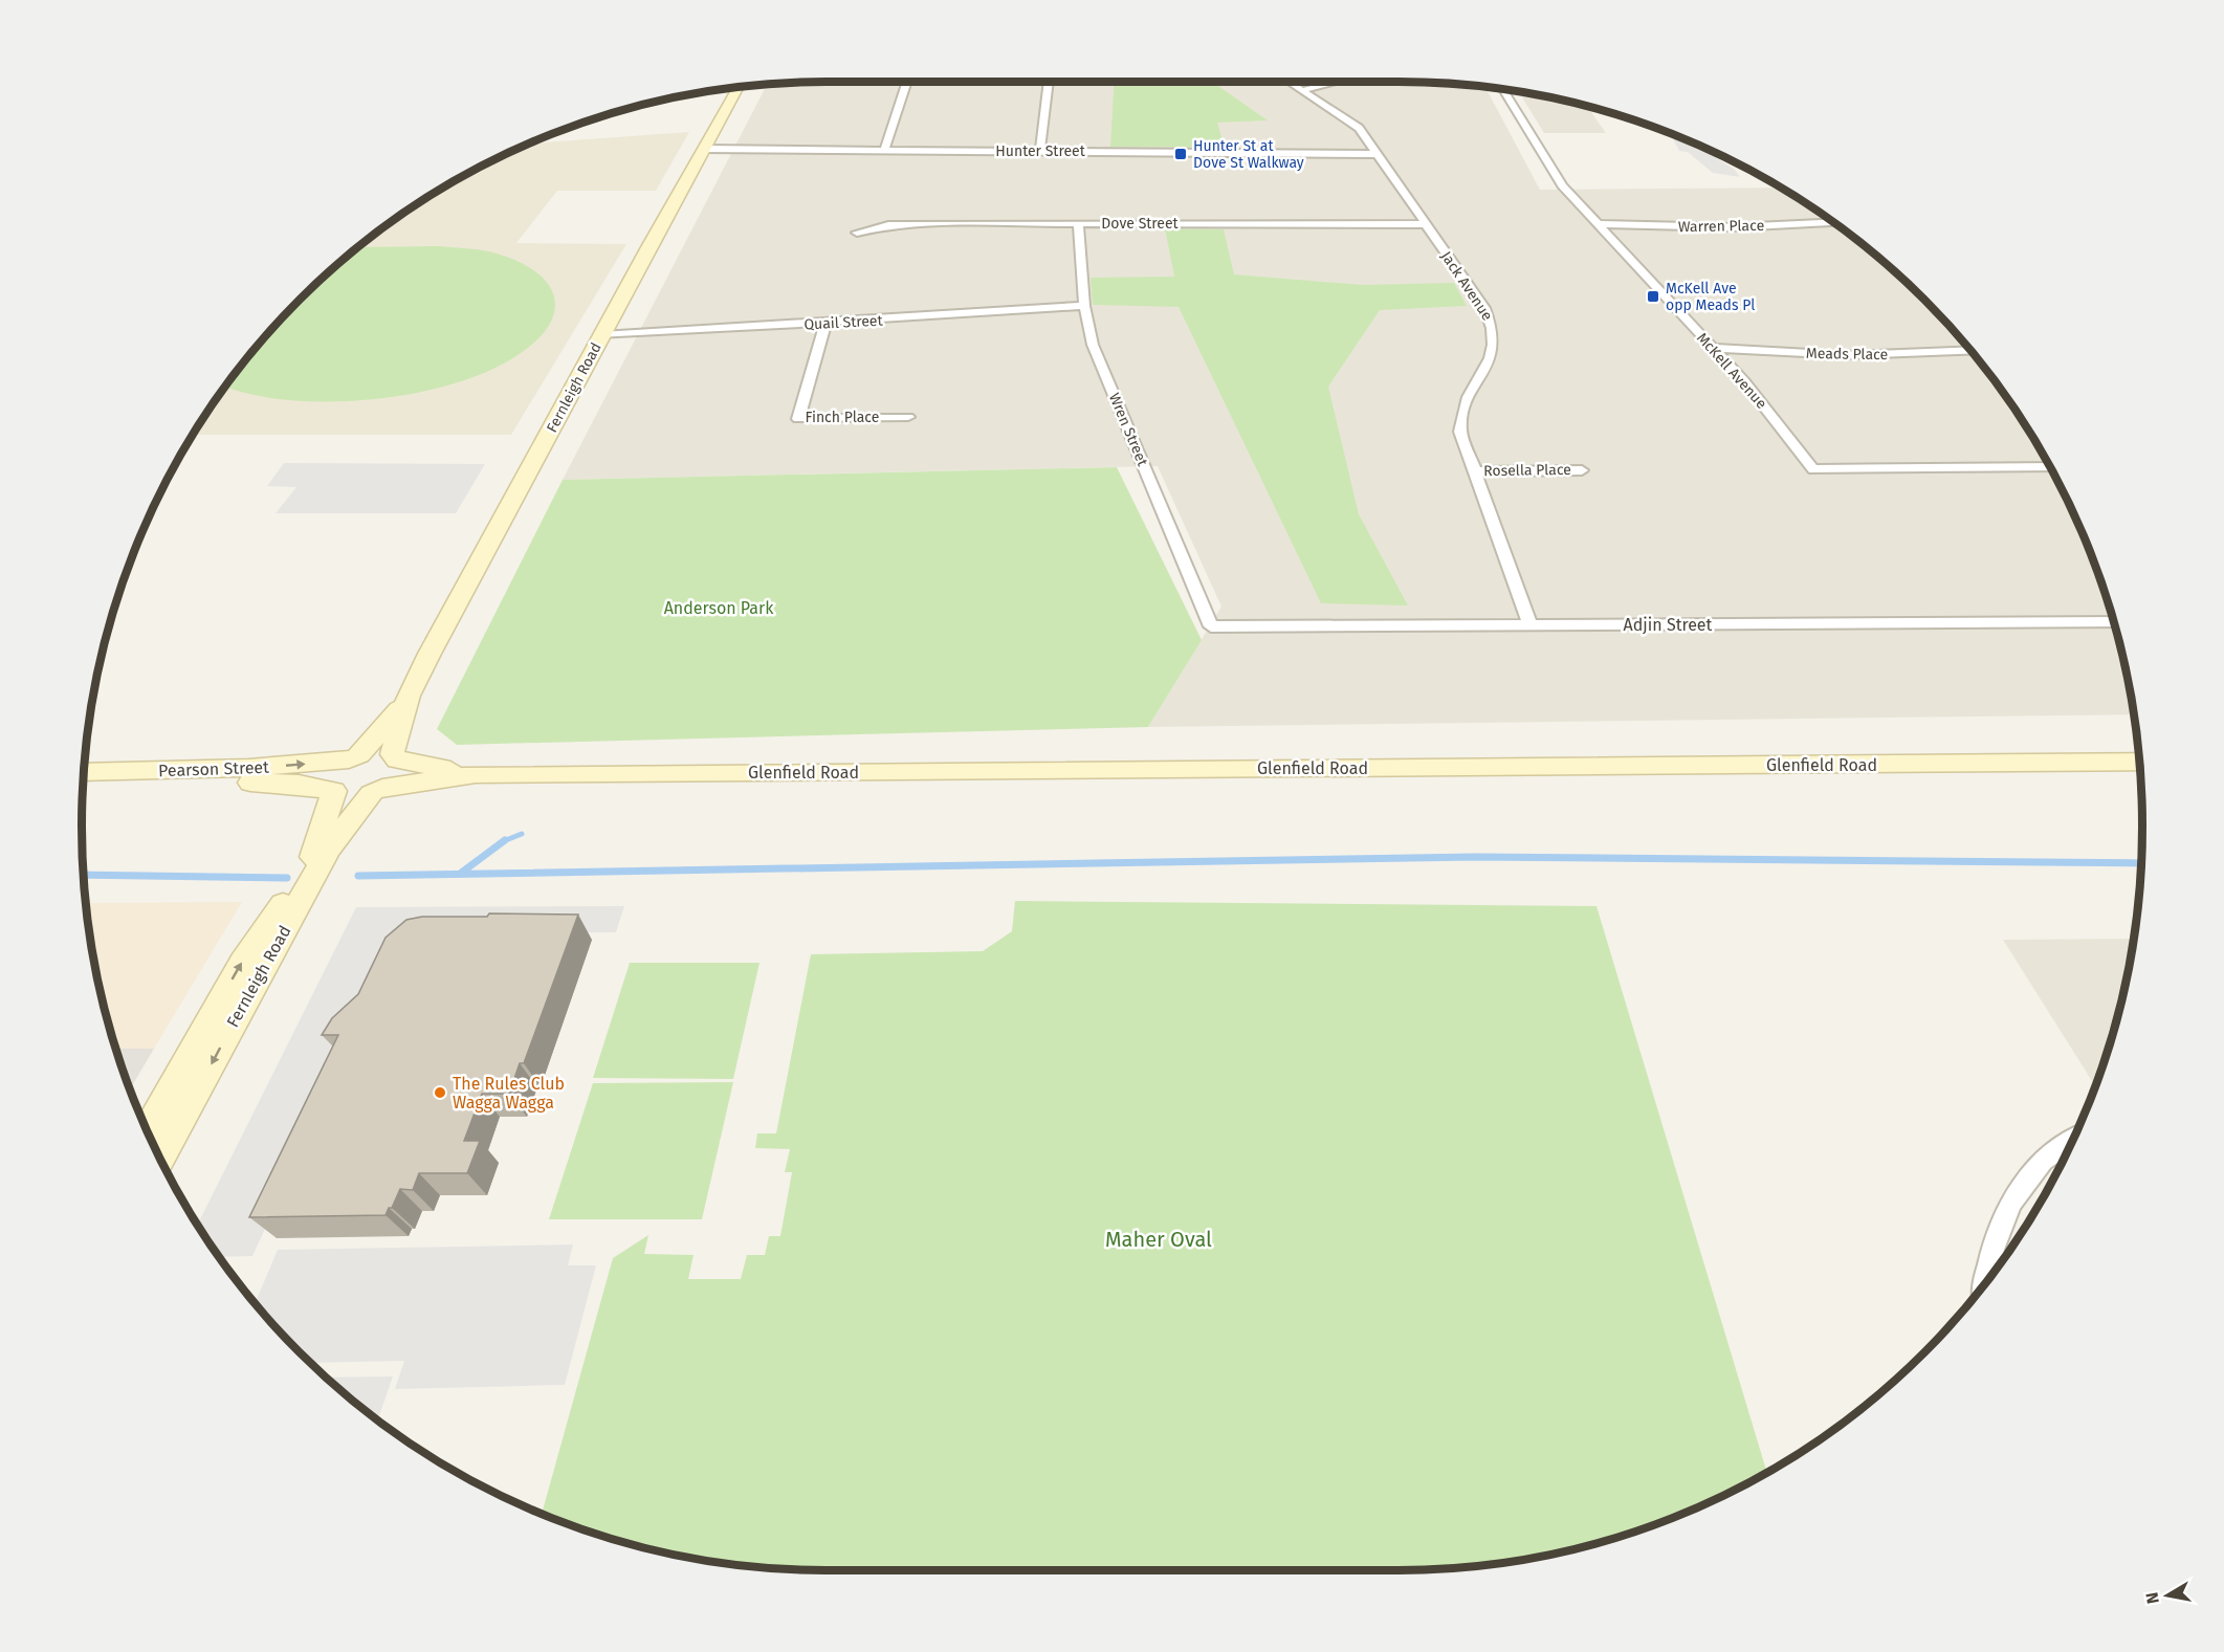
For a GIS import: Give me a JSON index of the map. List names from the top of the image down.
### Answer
{
  "streets": {
    "street": [
      "Hunter Street",
      "Dove Street",
      "Warren Place",
      "Jack Avenue",
      "Quail Street",
      "Meads Place",
      "McKell Avenue",
      "Fernleigh Road",
      "Finch Place",
      "Wren Street",
      "Rosella Place",
      "Adjin Street",
      "Glenfield Road",
      "Pearson Street"
    ]
  },
  "crossings": [
    ["Hunter Street", "Jack Avenue"],
    ["Hunter Street", "Fernleigh Road"],
    ["Dove Street", "Jack Avenue"],
    ["Dove Street", "Wren Street"],
    ["Warren Place", "McKell Avenue"],
    ["Jack Avenue", "Rosella Place"],
    ["Jack Avenue", "Adjin Street"],
    ["Quail Street", "Fernleigh Road"],
    ["Quail Street", "Finch Place"],
    ["Quail Street", "Wren Street"],
    ["Meads Place", "McKell Avenue"],
    ["Fernleigh Road", "Glenfield Road"],
    ["Fernleigh Road", "Pearson Street"],
    ["Wren Street", "Adjin Street"],
    ["Glenfield Road", "Pearson Street"]
  ],
  "parks": ["Anderson Park", "Maher Oval"],
  "places": {
    "transit": ["Hunter St at Dove St Walkway", "McKell Ave opp Meads Pl"],
    "other": ["The Rules Club Wagga Wagga"]
  },
  "north": "left"
}
